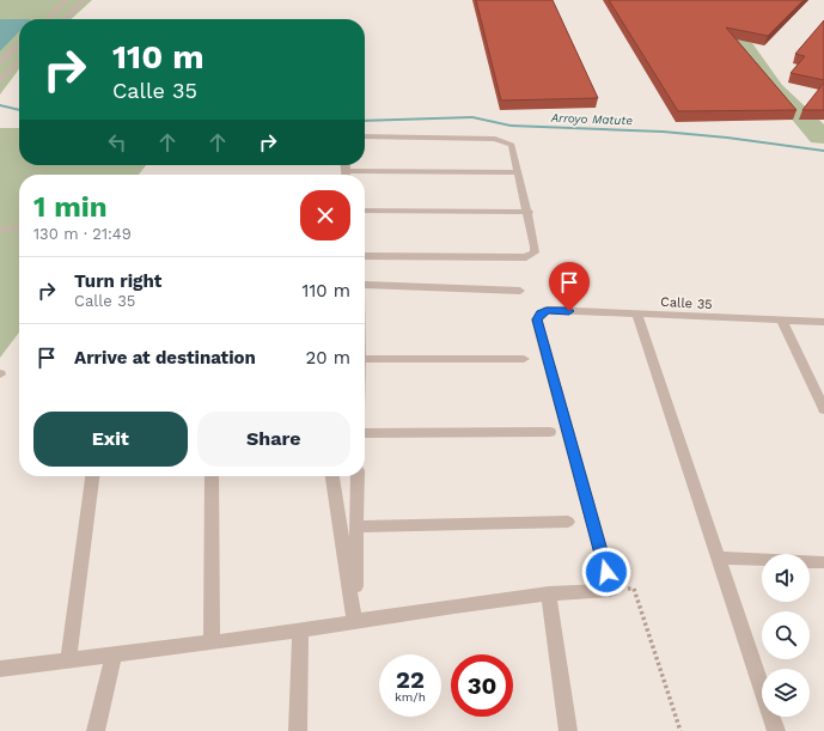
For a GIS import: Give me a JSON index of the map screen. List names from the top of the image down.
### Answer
{
  "streets": {
    "street": ["Calle 35"]
  },
  "water": ["Arroyo Matute"],
  "page": {
    "turn": ["110 m", "Calle 35"],
    "heading": ["1 min", "130 m · 21:49"],
    "list": [
      {
        "name": "Turn right",
        "note": "Calle 35",
        "value": "110 m"
      },
      {
        "name": "Arrive at destination",
        "value": "20 m"
      }
    ],
    "buttons": ["Exit", "Share"],
    "speed": "22 km/h",
    "limit": "30"
  }
}
